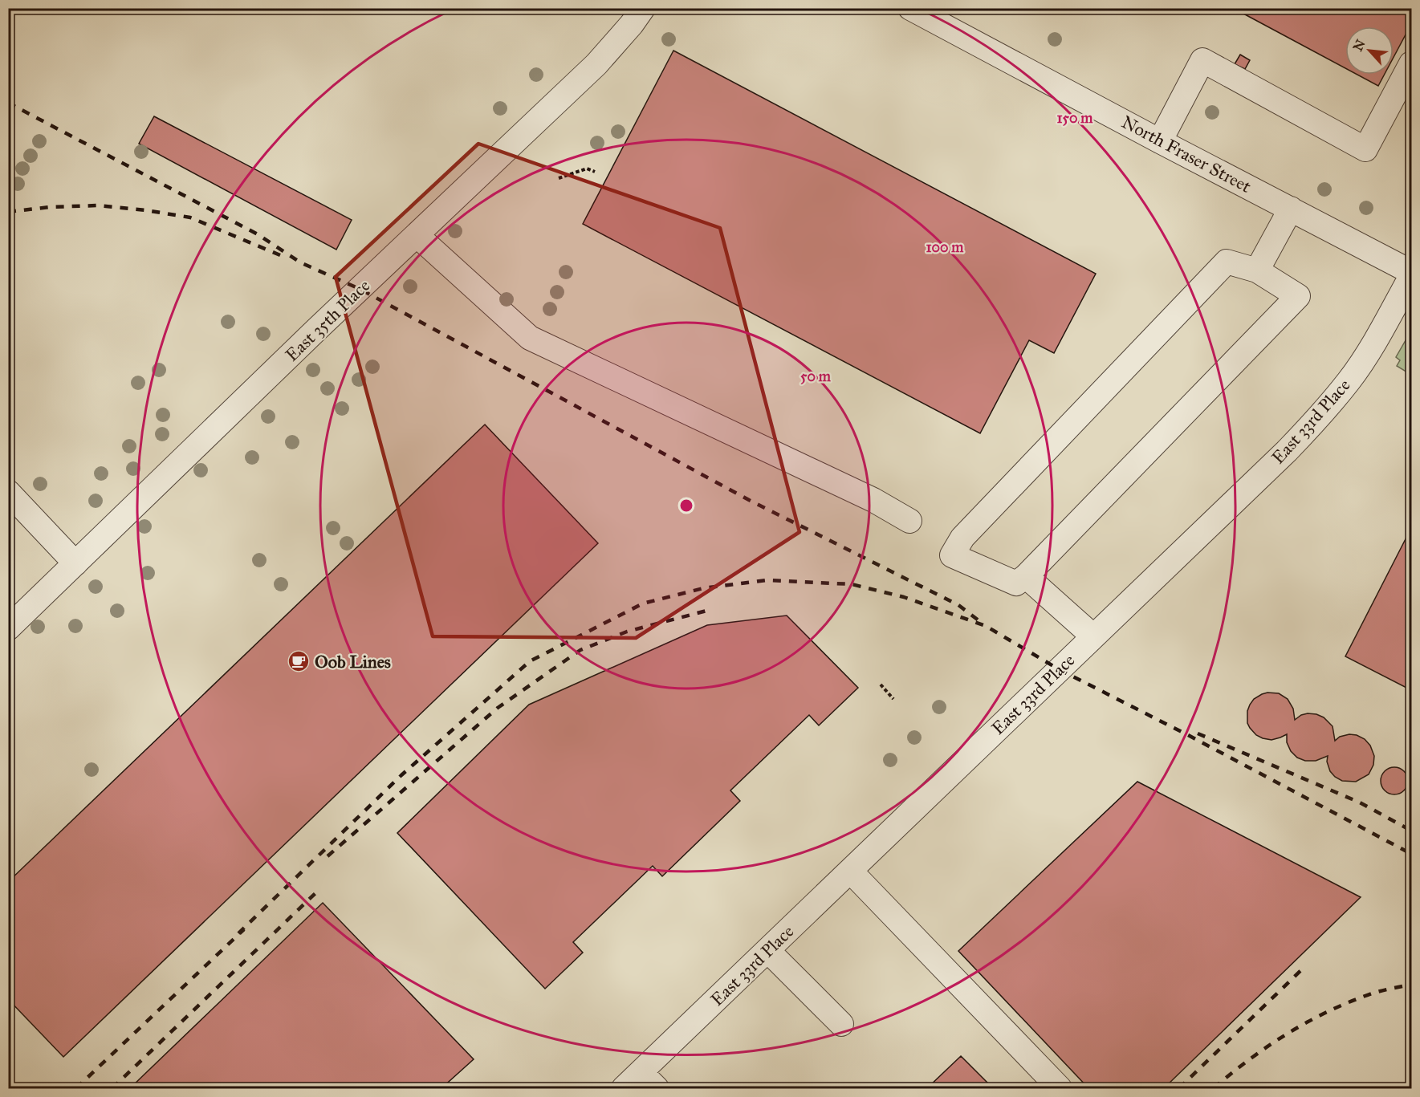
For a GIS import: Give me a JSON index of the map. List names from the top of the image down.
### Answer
{
  "streets": {
    "street": ["North Fraser Street", "East 35th Place", "East 33rd Place"]
  },
  "places": {
    "cafe": ["Oob Lines"]
  },
  "north": "top left",
  "rings": ["150 m", "100 m", "50 m"]
}
